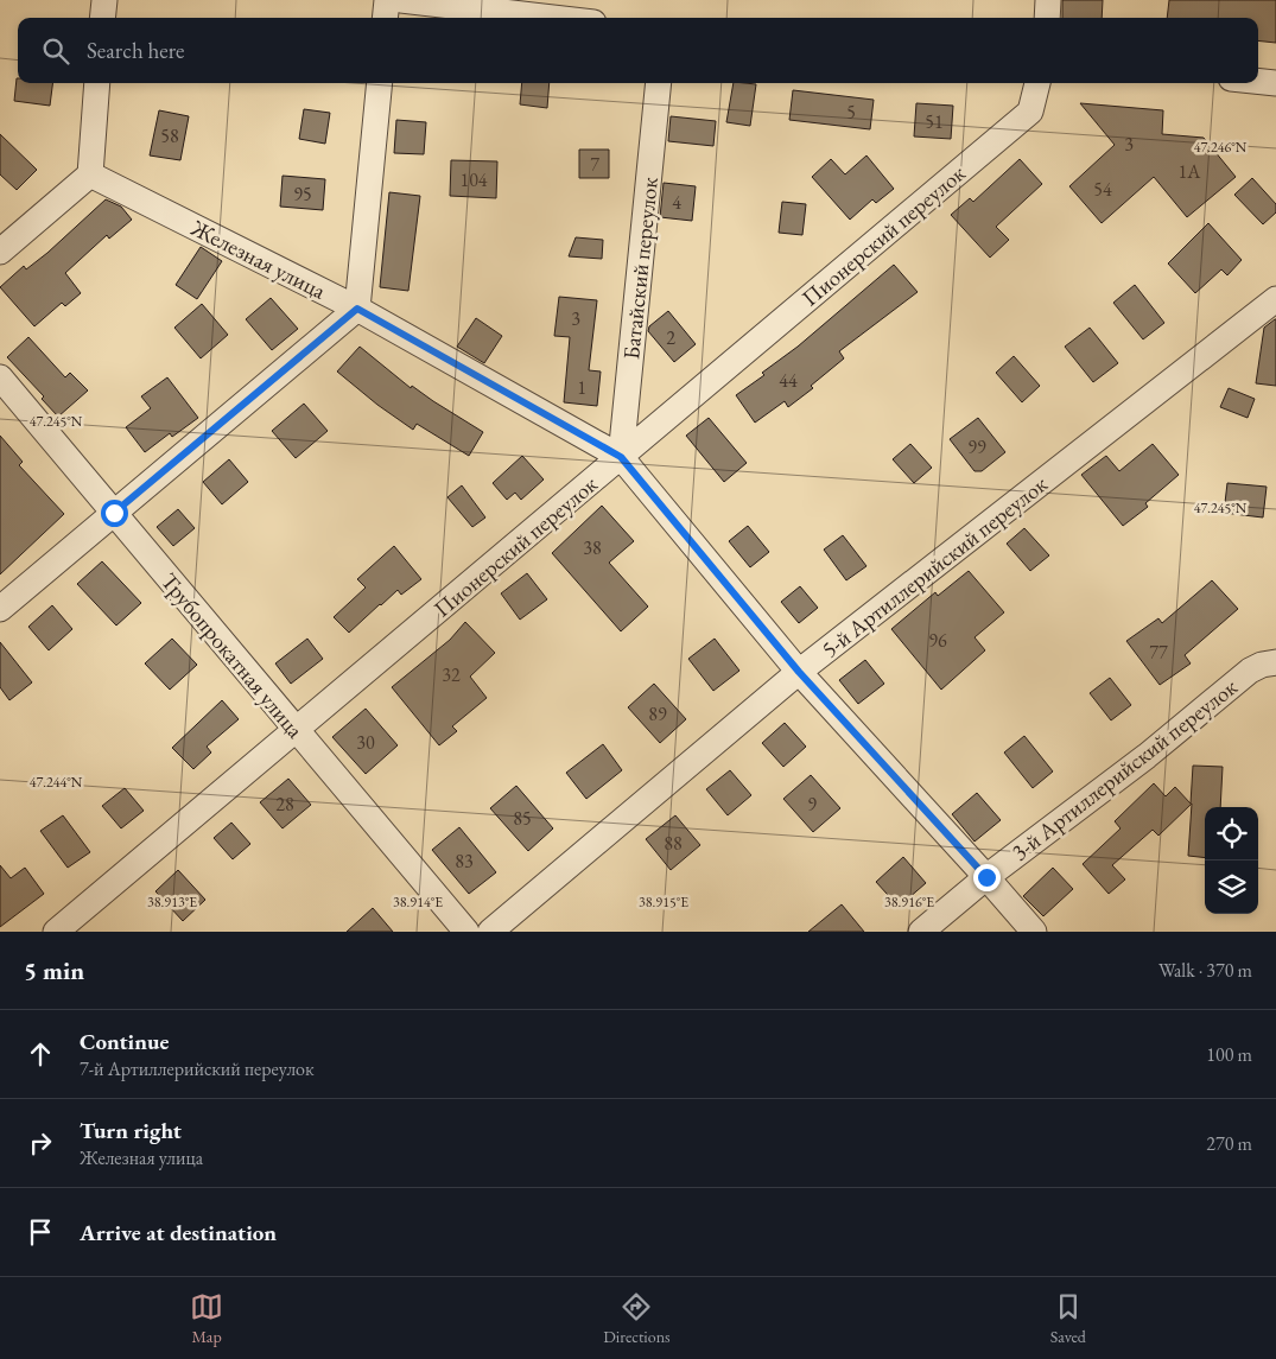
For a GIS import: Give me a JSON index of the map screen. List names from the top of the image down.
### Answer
{
  "streets": {
    "street": [
      "Пионерский переулок",
      "Железная улица",
      "Батайский переулок",
      "5-й Артиллерийский переулок",
      "Трубопрокатная улица",
      "3-й Артиллерийский переулок"
    ]
  },
  "crossings": [
    ["Пионерский переулок", "Железная улица"],
    ["Пионерский переулок", "Батайский переулок"],
    ["Пионерский переулок", "Трубопрокатная улица"],
    ["Железная улица", "Батайский переулок"],
    ["Железная улица", "5-й Артиллерийский переулок"],
    ["Железная улица", "3-й Артиллерийский переулок"]
  ],
  "house_numbers": [
    "5",
    "51",
    "58",
    "3",
    "7",
    "1А",
    "104",
    "54",
    "95",
    "4",
    "3",
    "2",
    "44",
    "1",
    "99",
    "38",
    "96",
    "77",
    "32",
    "89",
    "30",
    "28",
    "9",
    "85",
    "88",
    "83"
  ],
  "page": {
    "search": "Search here",
    "heading": ["5 min", "Walk · 370 m"],
    "list": [
      ["Continue", "7-й Артиллерийский переулок", "100 m"],
      ["Turn right", "Железная улица", "270 m"],
      "Arrive at destination"
    ],
    "nav": ["Map", "Directions", "Saved"]
  },
  "coordinates": [
    "47.246°N",
    "47.245°N",
    "47.244°N",
    "38.913°E",
    "38.914°E",
    "38.915°E",
    "38.916°E"
  ]
}
